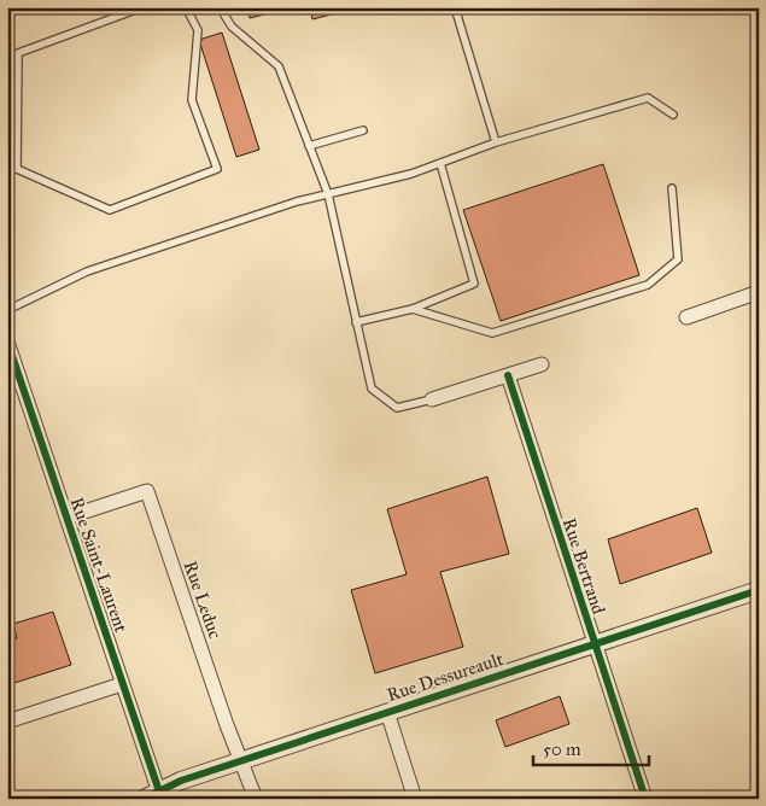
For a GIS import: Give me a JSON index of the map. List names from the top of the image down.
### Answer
{
  "streets": {
    "street": [
      "Rue Saint-Laurent",
      "Rue Bertrand",
      "Rue Leduc",
      "Rue Dessureault"
    ]
  },
  "crossings": [
    ["Rue Saint-Laurent", "Rue Leduc"],
    ["Rue Saint-Laurent", "Rue Dessureault"],
    ["Rue Bertrand", "Rue Dessureault"],
    ["Rue Leduc", "Rue Dessureault"]
  ],
  "scale_bar": "50 m"
}
